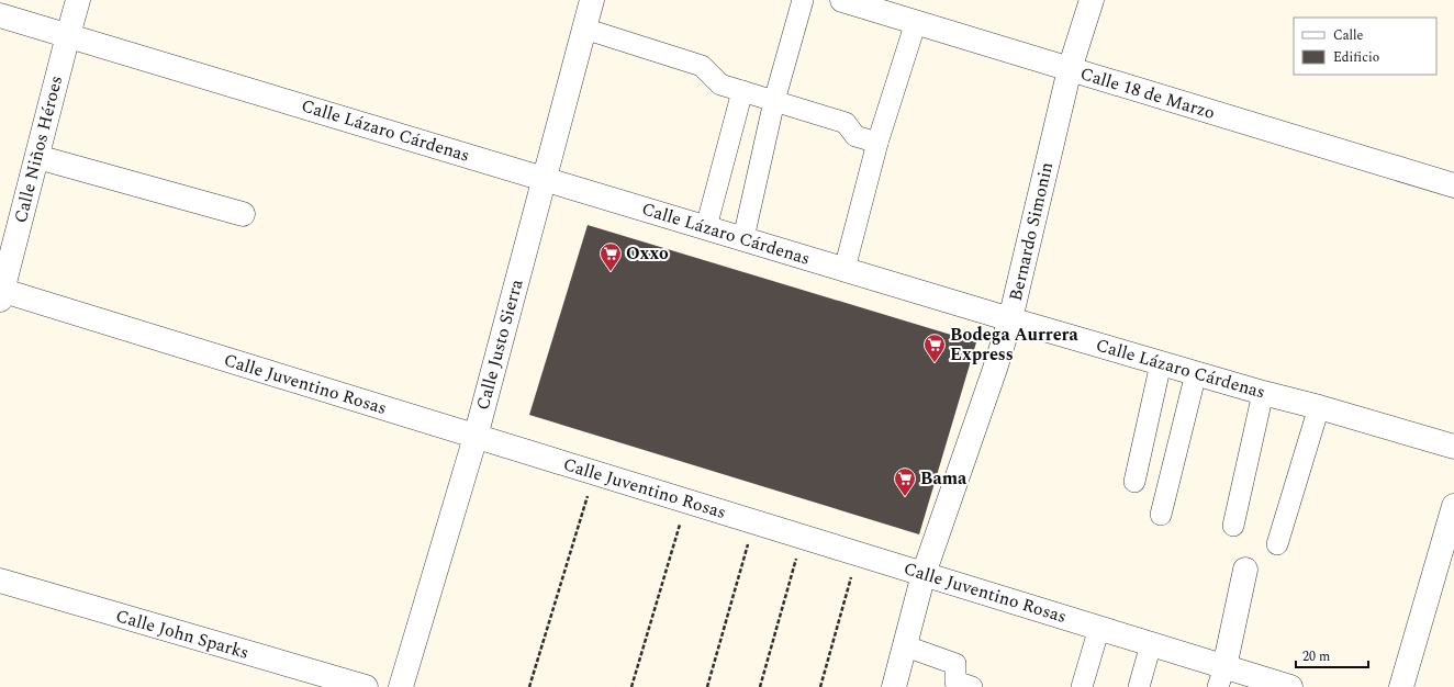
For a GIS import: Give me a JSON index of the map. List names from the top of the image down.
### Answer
{
  "streets": {
    "street": [
      "Calle 18 de Marzo",
      "Calle Lázaro Cárdenas",
      "Calle Niños Héroes",
      "Bernardo Simonin",
      "Calle Justo Sierra",
      "Calle Juventino Rosas",
      "Calle John Sparks"
    ]
  },
  "crossings": [
    ["Calle 18 de Marzo", "Bernardo Simonin"],
    ["Calle Lázaro Cárdenas", "Calle Niños Héroes"],
    ["Calle Lázaro Cárdenas", "Bernardo Simonin"],
    ["Calle Lázaro Cárdenas", "Calle Justo Sierra"],
    ["Calle Niños Héroes", "Calle Juventino Rosas"],
    ["Bernardo Simonin", "Calle Juventino Rosas"],
    ["Calle Justo Sierra", "Calle Juventino Rosas"]
  ],
  "places": {
    "supermarket": ["Oxxo", "Bodega Aurrera Express", "Bama"]
  },
  "legend": ["Calle", "Edificio"],
  "scale_bar": "20 m"
}
